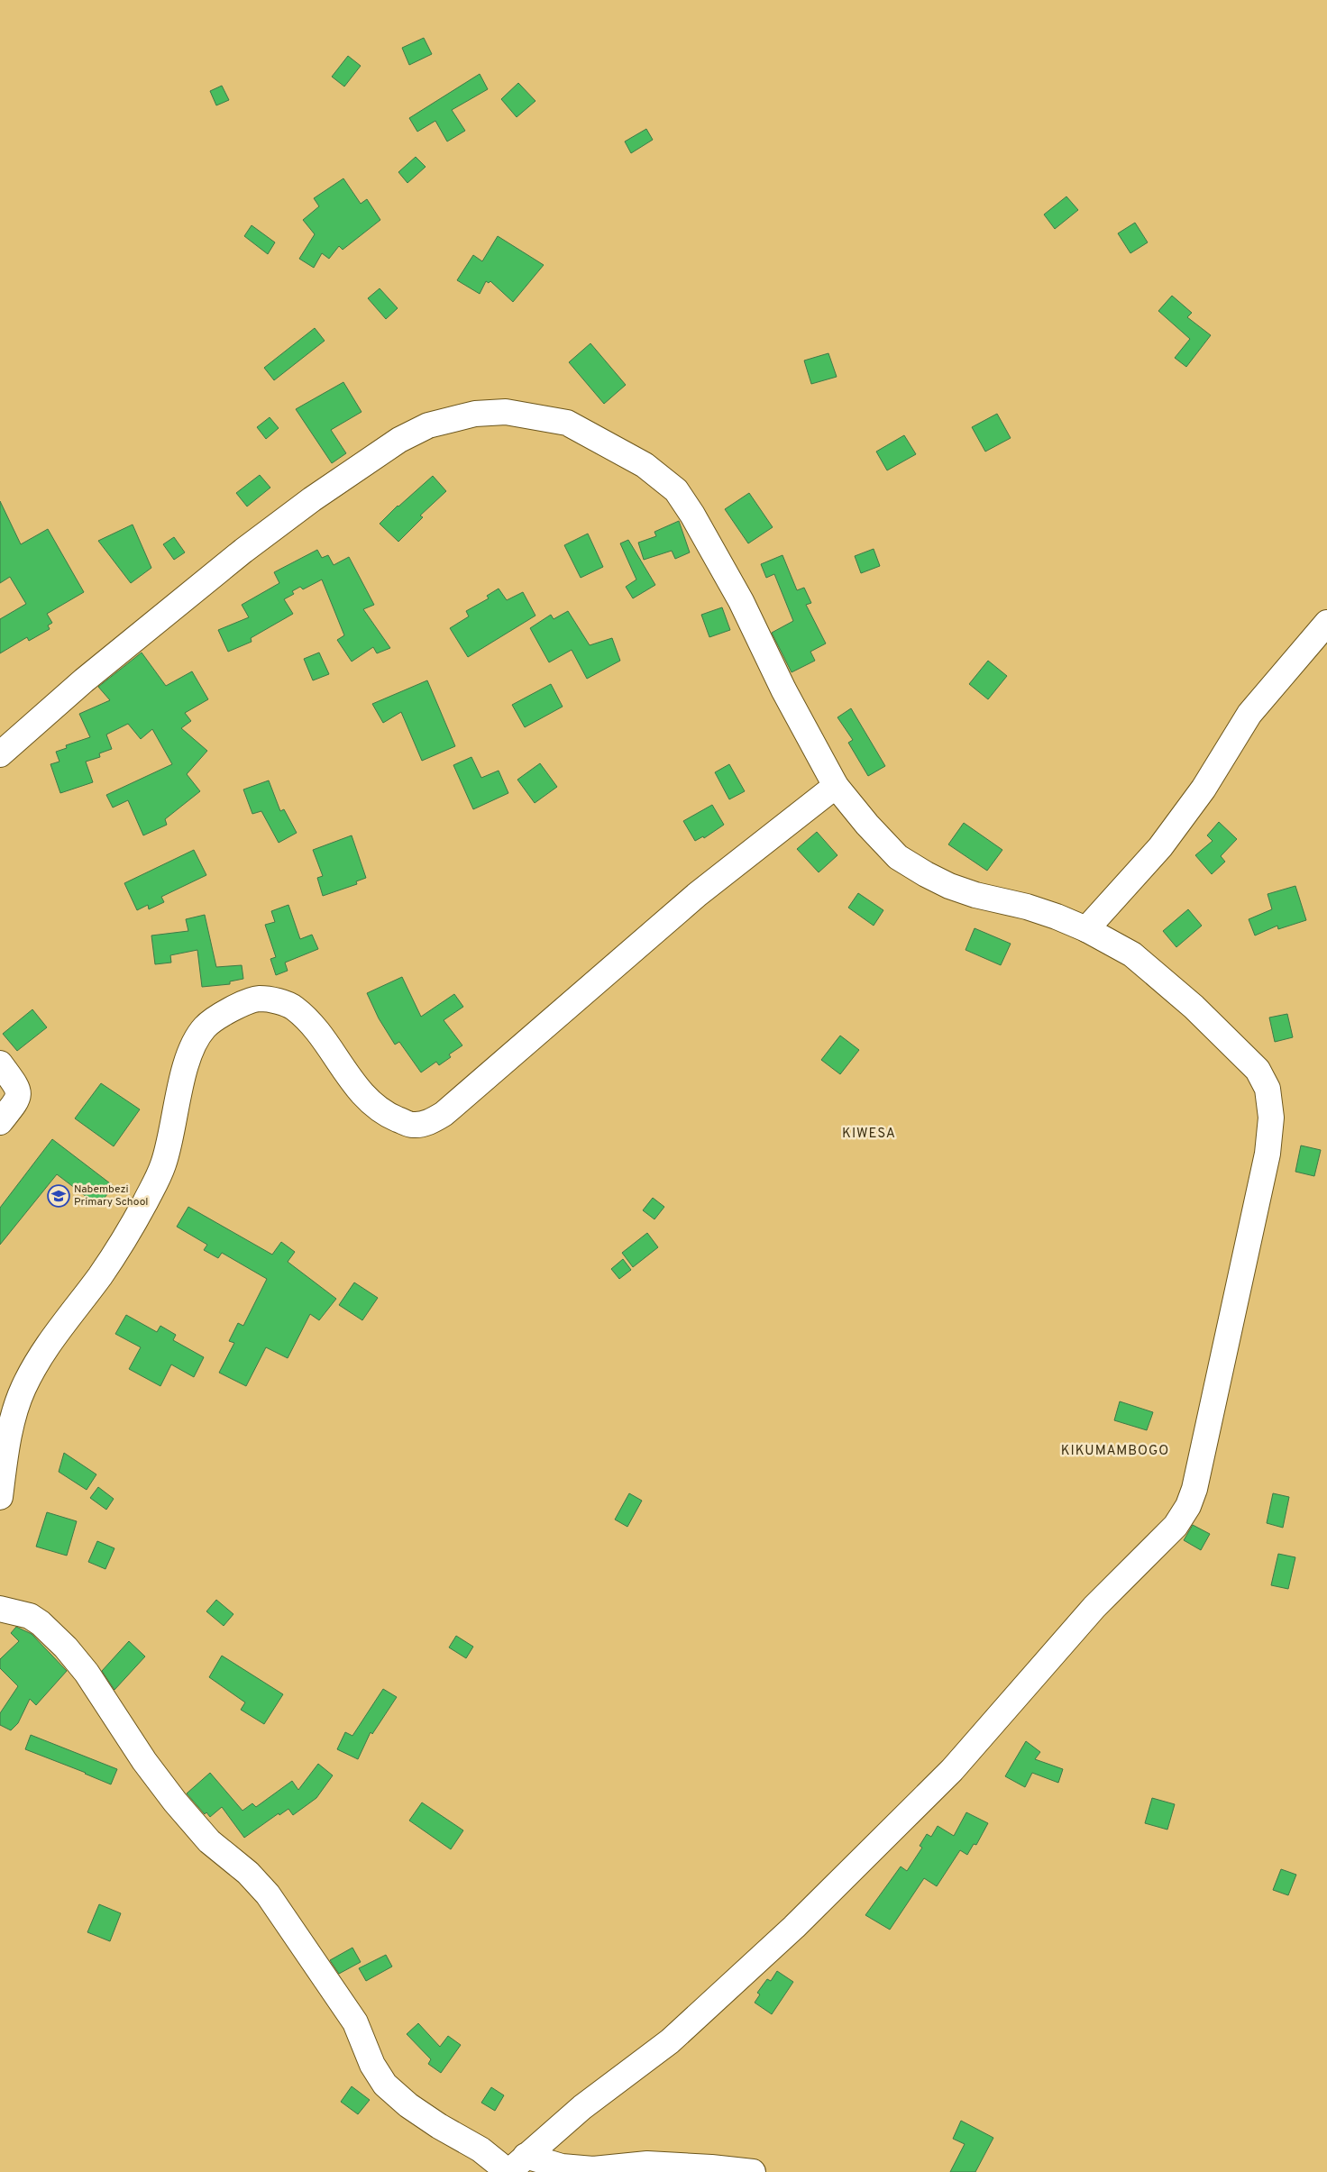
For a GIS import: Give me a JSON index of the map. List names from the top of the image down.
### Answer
{
  "districts": ["KIWESA", "KIKUMAMBOGO"],
  "places": {
    "school or university": ["Nabembezi Primary School"]
  }
}
